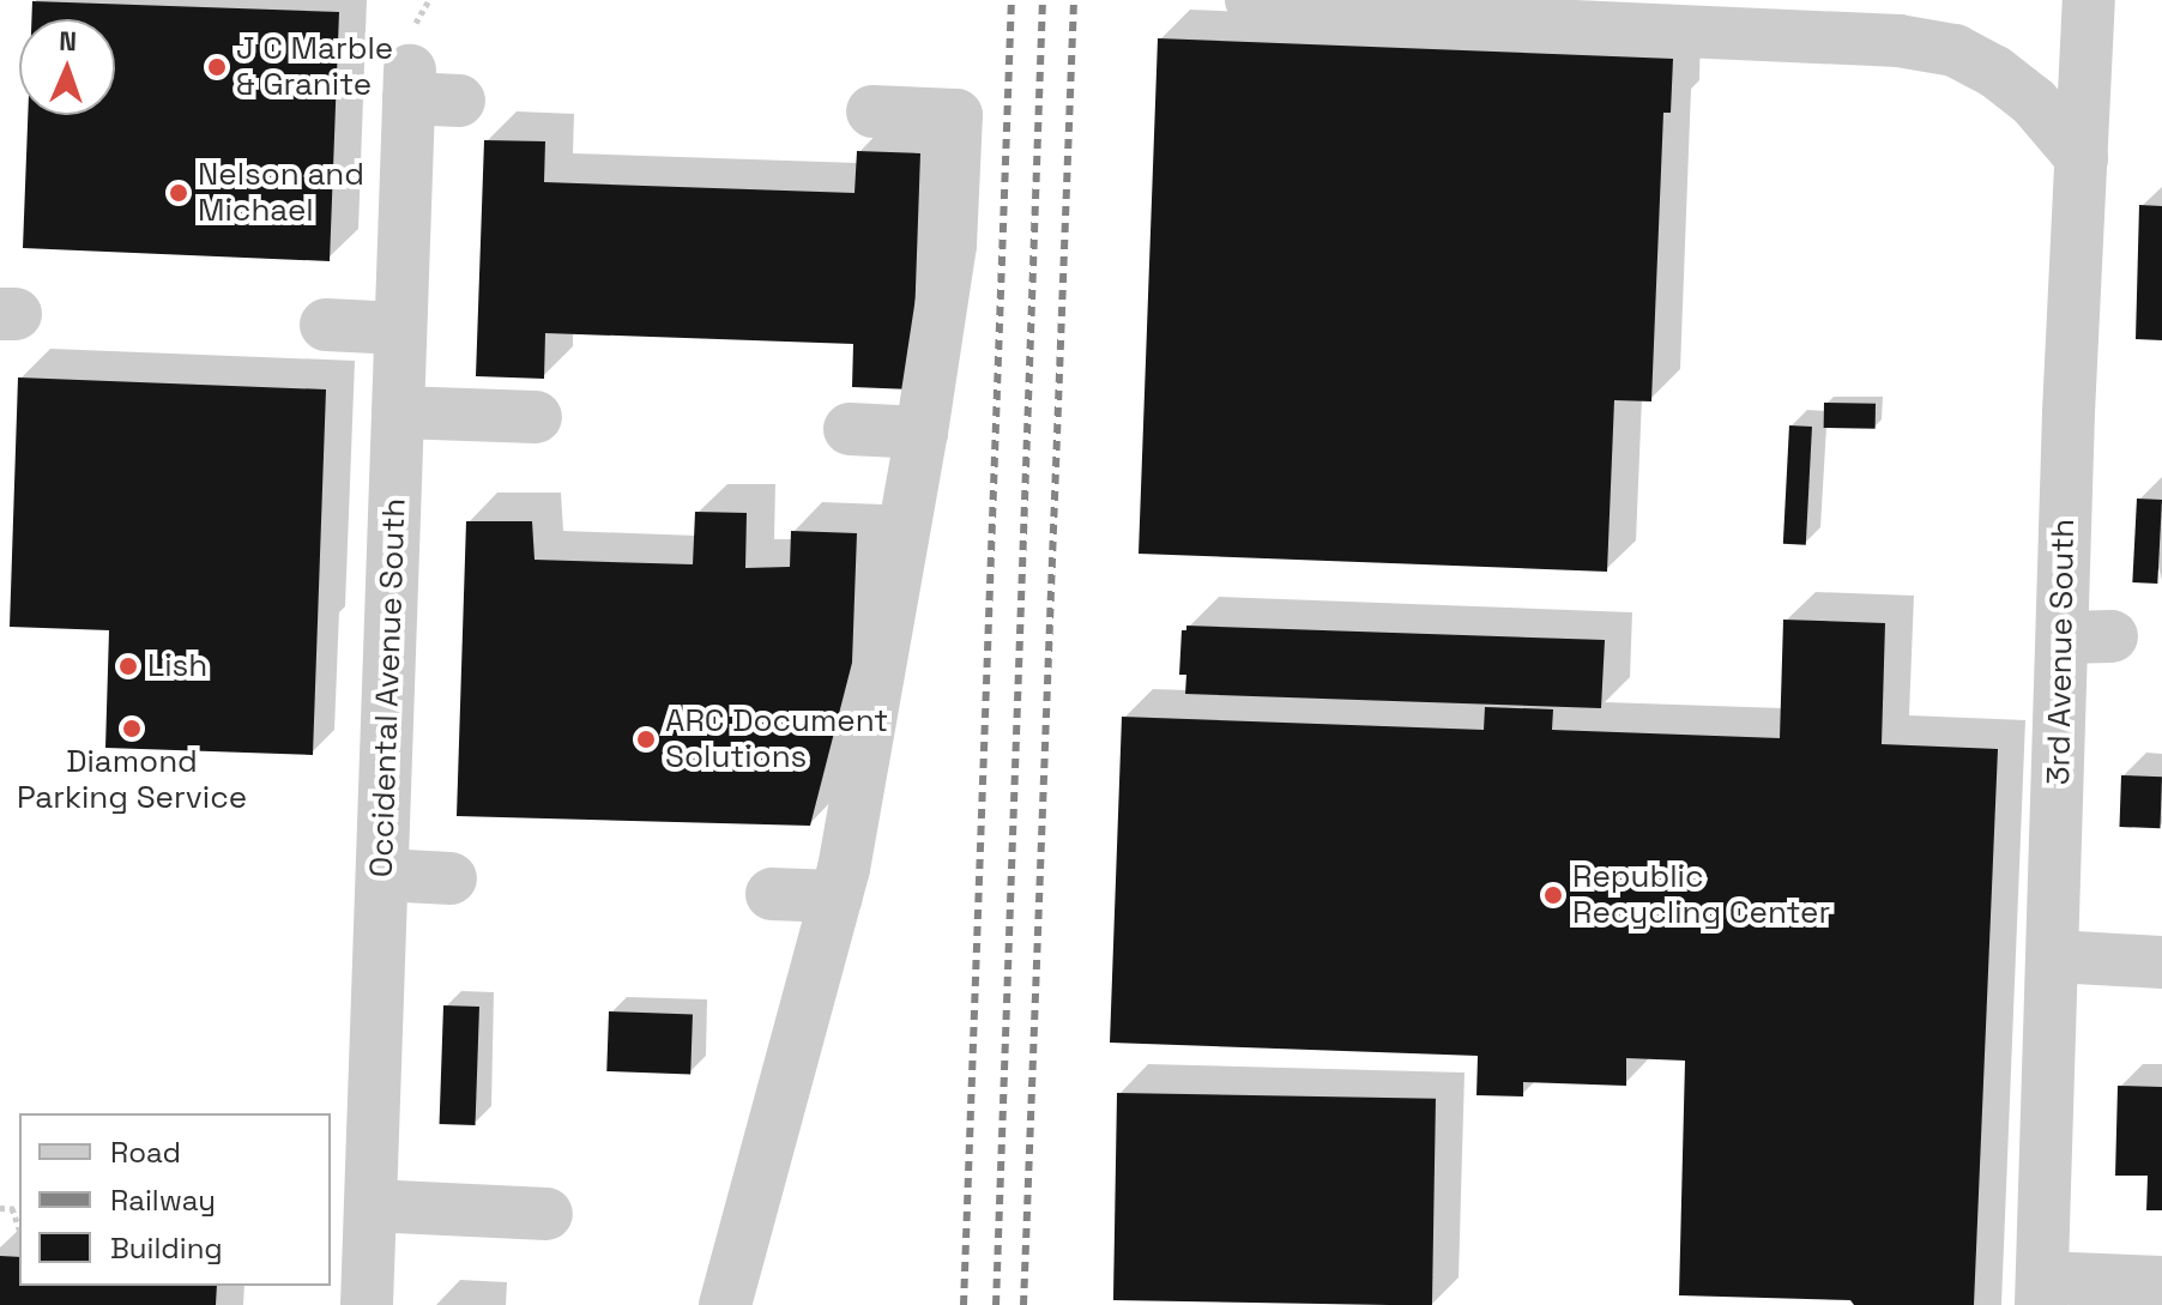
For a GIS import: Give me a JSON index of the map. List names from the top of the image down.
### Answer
{
  "streets": {
    "street": ["3rd Avenue South", "Occidental Avenue South"]
  },
  "places": [
    "J C Marble & Granite",
    "Nelson and Michael",
    "Lish",
    "Diamond Parking Service",
    "ARC Document Solutions",
    "Republic Recycling Center"
  ],
  "legend": ["Road", "Railway", "Building"],
  "north": "top"
}
